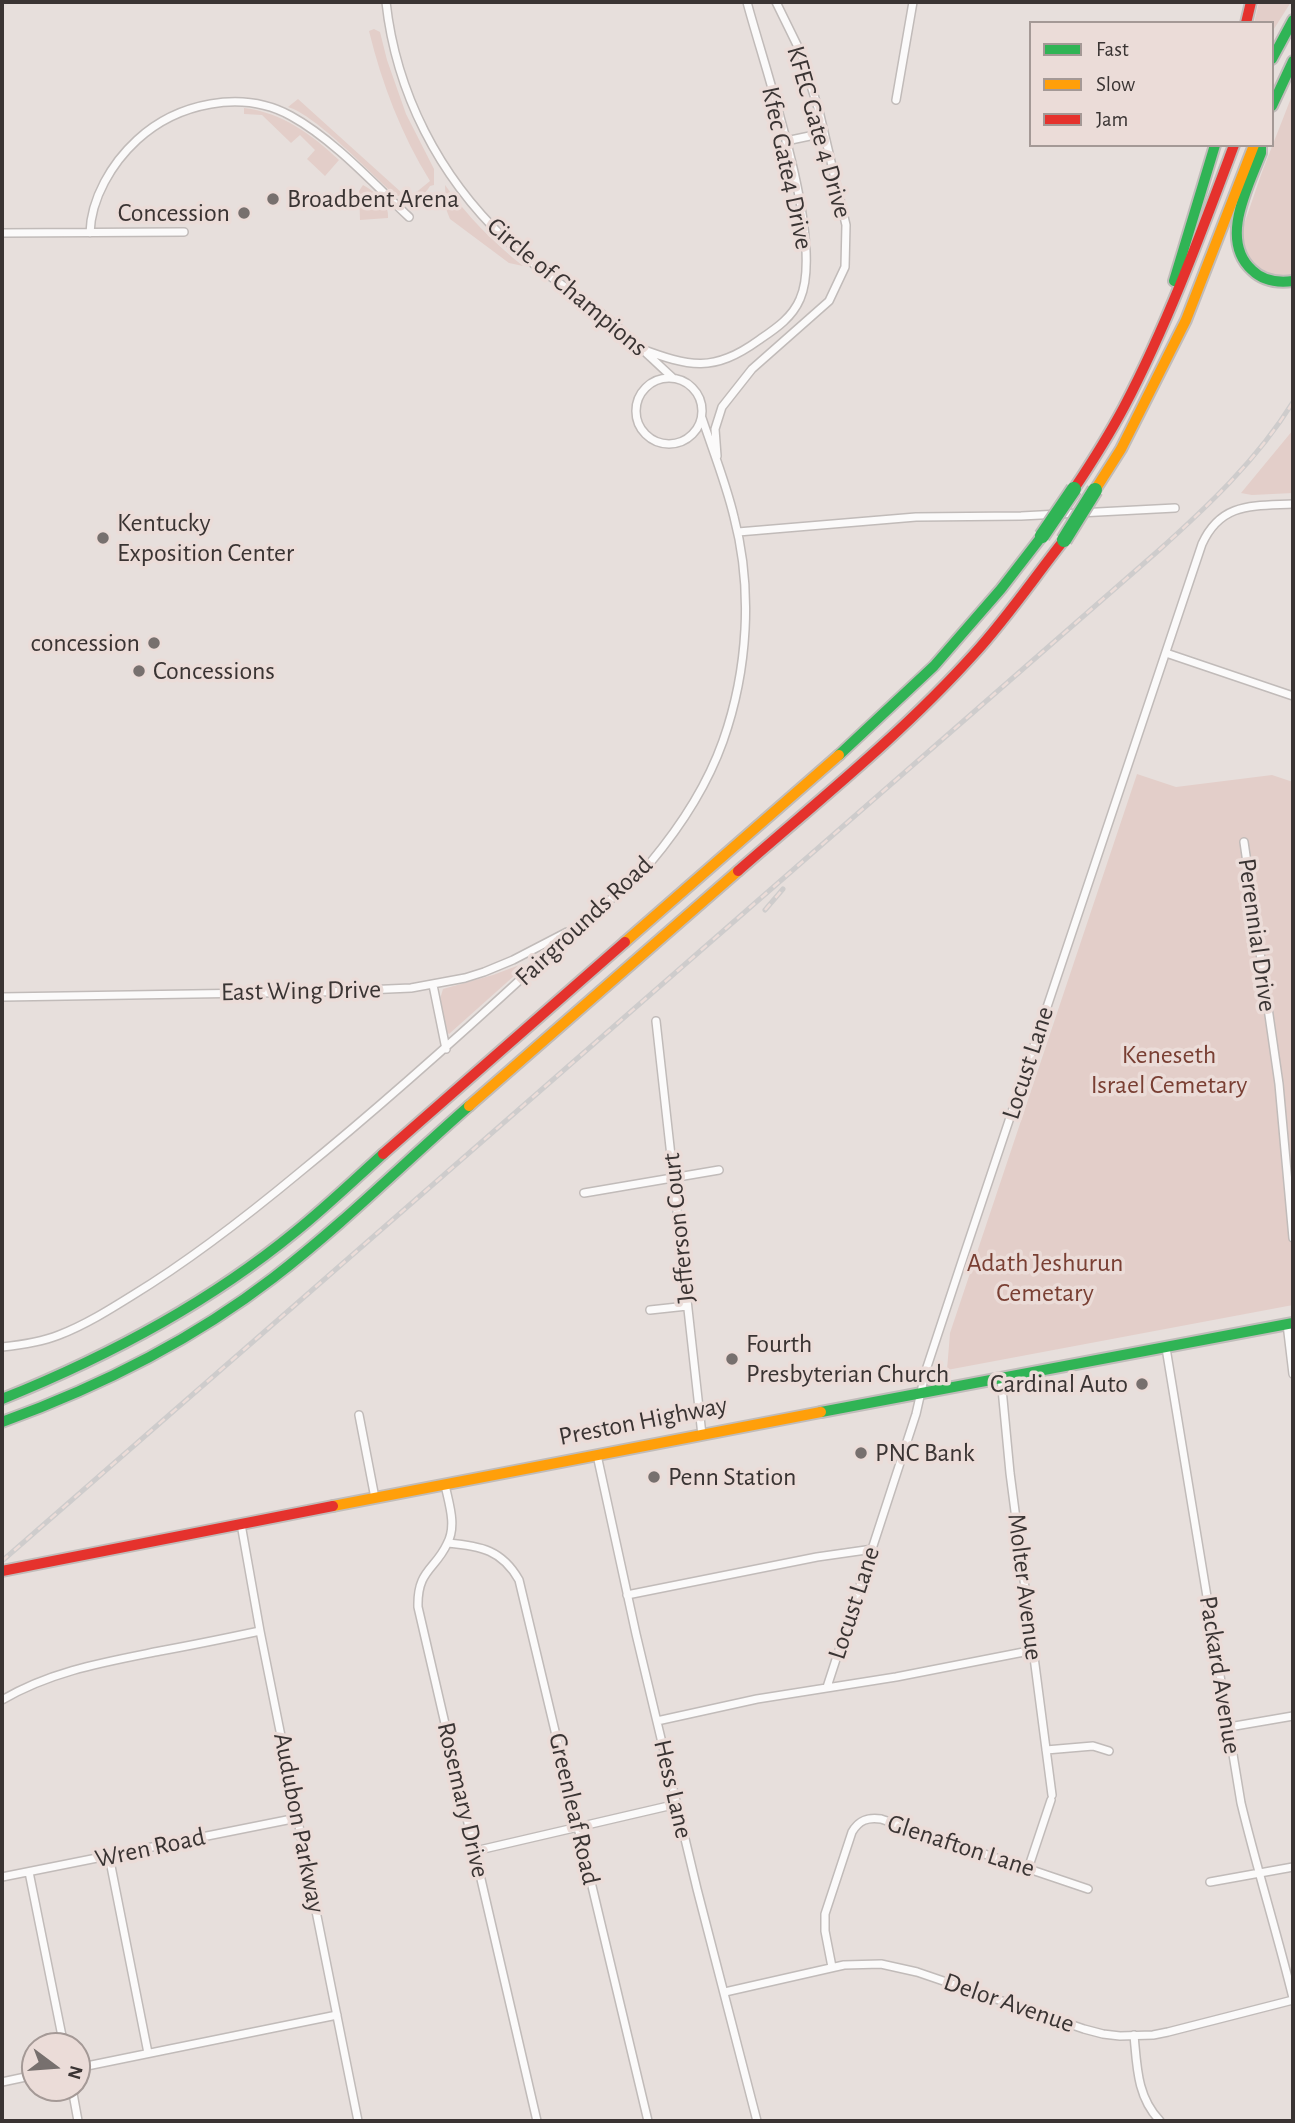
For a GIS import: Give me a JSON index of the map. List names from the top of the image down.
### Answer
{
  "streets": {
    "main road": ["Preston Highway"],
    "street": [
      "KFEC Gate 4 Drive",
      "Kfec Gate4 Drive",
      "Circle of Champions",
      "Fairgrounds Road",
      "Perennial Drive",
      "East Wing Drive",
      "Locust Lane",
      "Jefferson Court",
      "Molter Avenue",
      "Packard Avenue",
      "Hess Lane",
      "Rosemary Drive",
      "Greenleaf Road",
      "Audubon Parkway",
      "Glenafton Lane",
      "Wren Road",
      "Delor Avenue"
    ]
  },
  "crossings": [
    ["Kfec Gate4 Drive", "Circle of Champions"],
    ["Fairgrounds Road", "East Wing Drive"],
    ["Locust Lane", "Preston Highway"],
    ["Jefferson Court", "Preston Highway"],
    ["Preston Highway", "Molter Avenue"],
    ["Preston Highway", "Packard Avenue"],
    ["Preston Highway", "Hess Lane"],
    ["Preston Highway", "Audubon Parkway"],
    ["Molter Avenue", "Glenafton Lane"],
    ["Packard Avenue", "Delor Avenue"],
    ["Hess Lane", "Delor Avenue"],
    ["Rosemary Drive", "Greenleaf Road"],
    ["Audubon Parkway", "Wren Road"],
    ["Glenafton Lane", "Delor Avenue"]
  ],
  "parks": ["Keneseth Israel Cemetary", "Adath Jeshurun Cemetary"],
  "places": [
    "Broadbent Arena",
    "Concession",
    "Kentucky Exposition Center",
    "concession",
    "Concessions",
    "Fourth Presbyterian Church",
    "Cardinal Auto",
    "PNC Bank",
    "Penn Station"
  ],
  "legend": ["Fast", "Slow", "Jam"],
  "north": "right"
}
